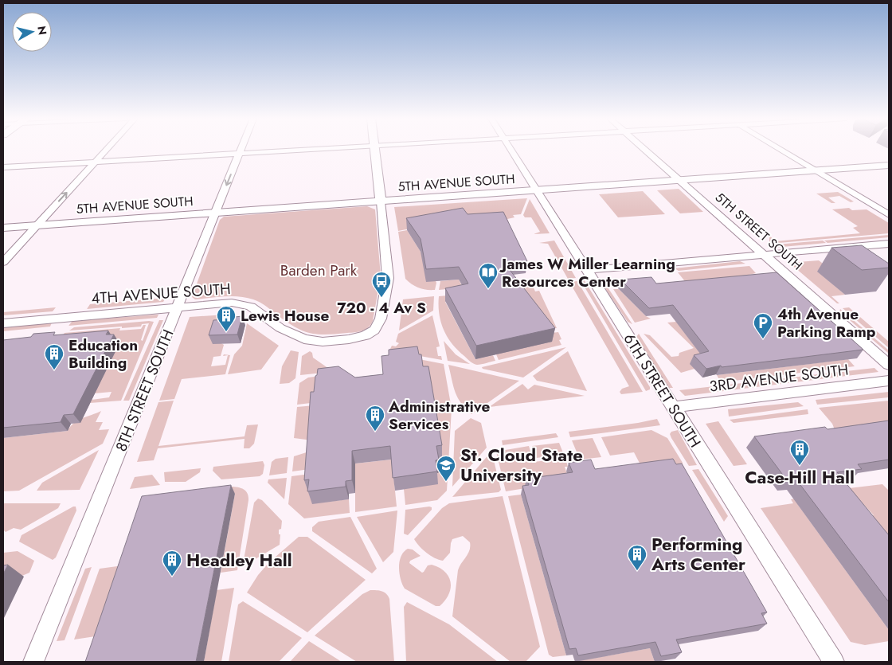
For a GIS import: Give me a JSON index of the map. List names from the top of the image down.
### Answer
{
  "streets": {
    "street": [
      "5TH AVENUE SOUTH",
      "5TH STREET SOUTH",
      "4TH AVENUE SOUTH",
      "3RD AVENUE SOUTH",
      "8TH STREET SOUTH",
      "6TH STREET SOUTH"
    ]
  },
  "crossings": [
    ["5TH AVENUE SOUTH", "5TH STREET SOUTH"],
    ["5TH AVENUE SOUTH", "4TH AVENUE SOUTH"],
    ["5TH AVENUE SOUTH", "8TH STREET SOUTH"],
    ["5TH AVENUE SOUTH", "6TH STREET SOUTH"],
    ["4TH AVENUE SOUTH", "8TH STREET SOUTH"],
    ["3RD AVENUE SOUTH", "6TH STREET SOUTH"]
  ],
  "parks": ["Barden Park"],
  "places": {
    "library": ["James W Miller Learning Resources Center"],
    "bus stop": ["720 - 4 Av S"],
    "building": [
      "Lewis House",
      "Education Building",
      "Administrative Services",
      "Case-Hill Hall",
      "Performing Arts Center",
      "Headley Hall"
    ],
    "parking": ["4th Avenue Parking Ramp"],
    "school or university": ["St. Cloud State University"]
  },
  "north": "right"
}
